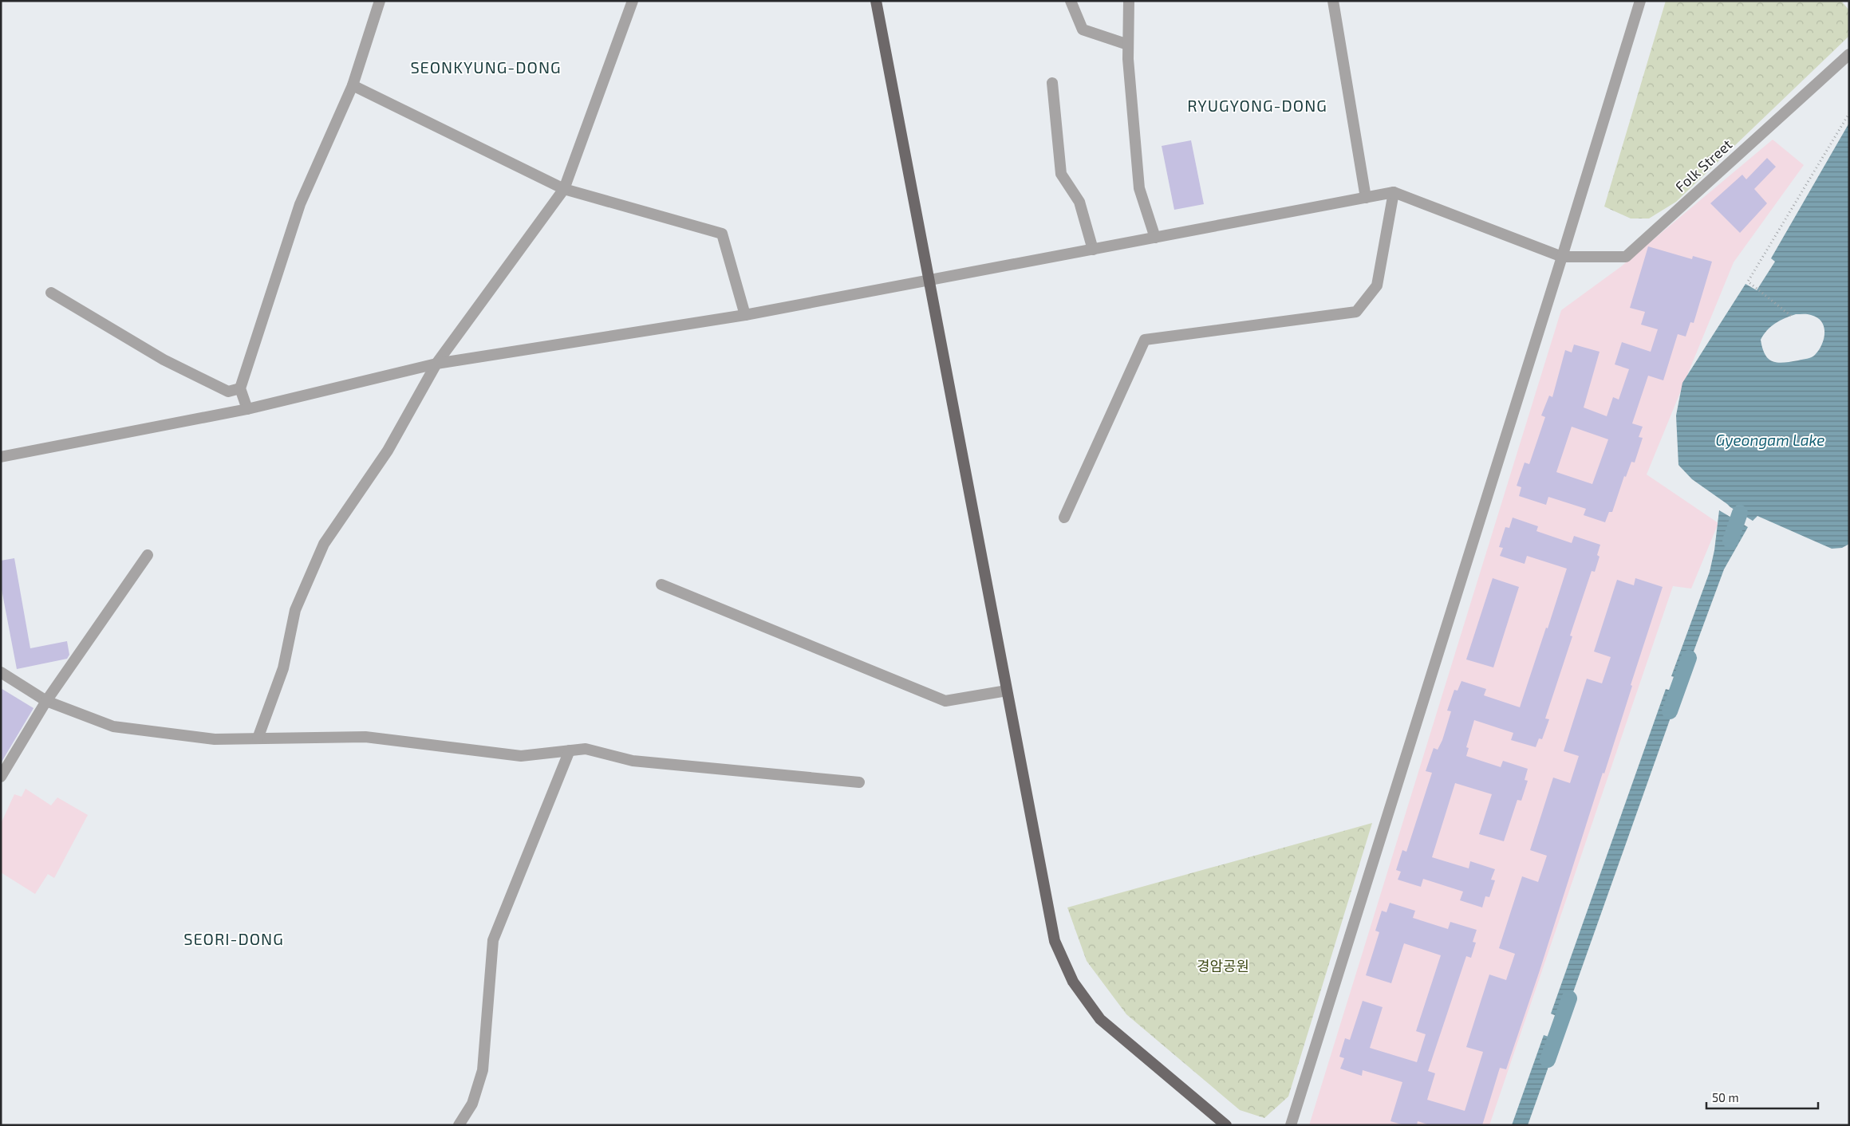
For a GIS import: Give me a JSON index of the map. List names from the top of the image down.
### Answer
{
  "streets": {
    "street": ["Folk Street"]
  },
  "districts": ["SEONKYUNG-DONG", "RYUGYONG-DONG", "SEORI-DONG"],
  "water": ["Gyeongam Lake"],
  "parks": ["경암공원"],
  "scale_bar": "50 m"
}
